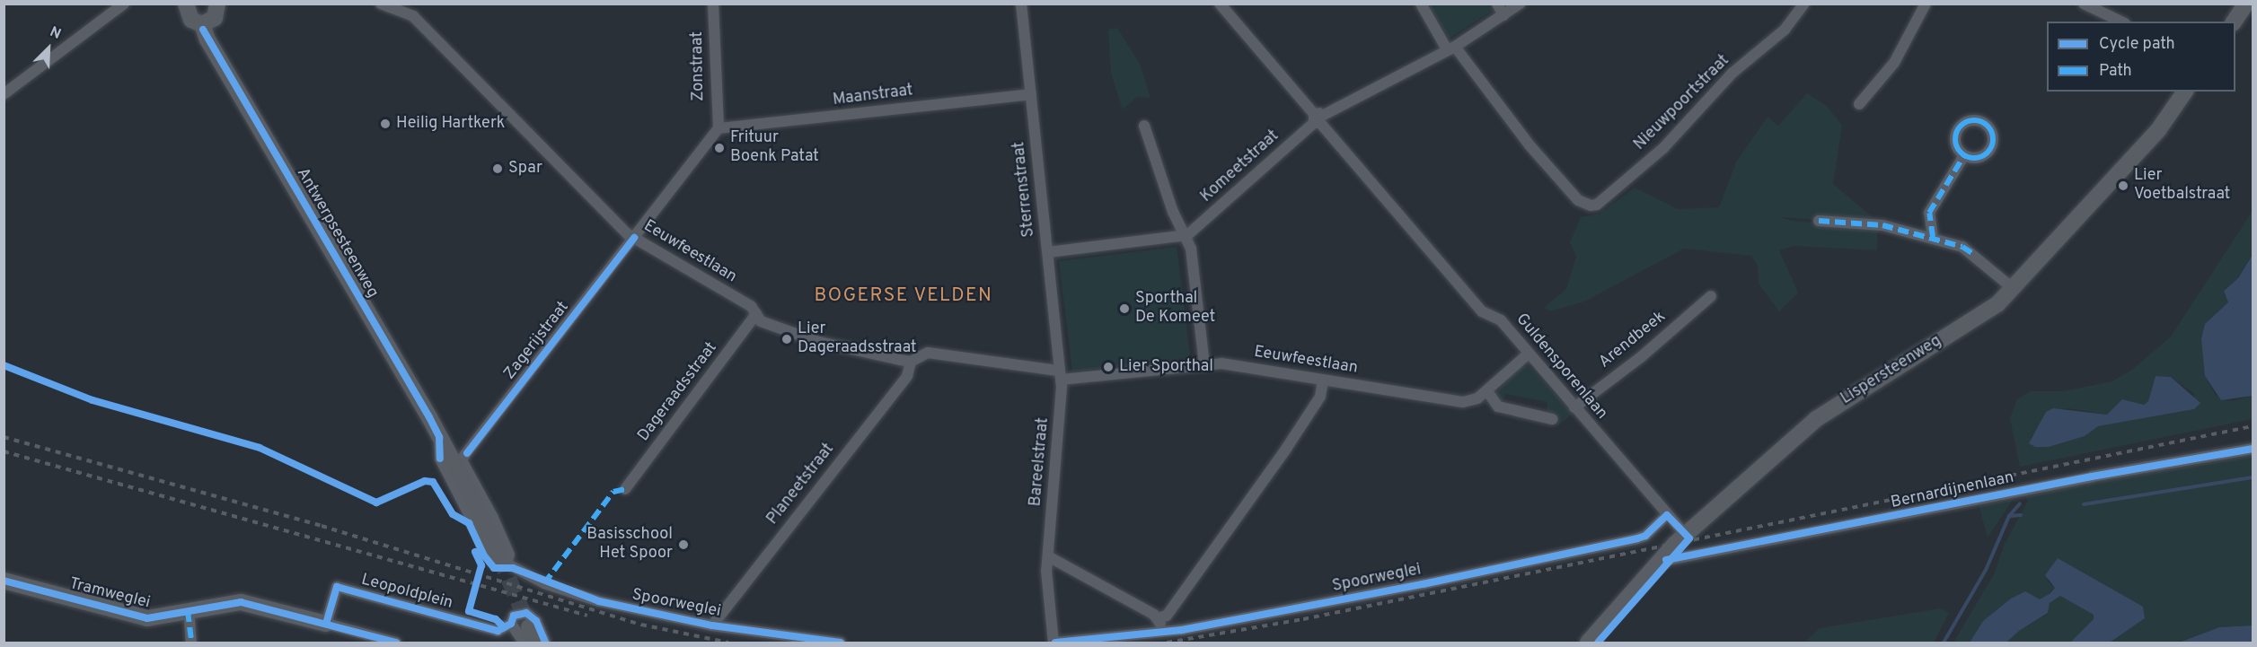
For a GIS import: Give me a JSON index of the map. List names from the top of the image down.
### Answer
{
  "streets": {
    "street": [
      "Zonstraat",
      "Maanstraat",
      "Nieuwpoortstraat",
      "Komeetstraat",
      "Sterrenstraat",
      "Antwerpsesteenweg",
      "Eeuwfeestlaan",
      "Arendbeek",
      "Zagerijstraat",
      "Guldensporenlaan",
      "Lispersteenweg",
      "Dageraadsstraat",
      "Bareelstraat",
      "Planeetstraat",
      "Bernardijnenlaan",
      "Spoorweglei",
      "Leopoldplein",
      "Tramweglei"
    ]
  },
  "crossings": [
    ["Zonstraat", "Maanstraat"],
    ["Zonstraat", "Zagerijstraat"],
    ["Maanstraat", "Sterrenstraat"],
    ["Maanstraat", "Zagerijstraat"],
    ["Nieuwpoortstraat", "Komeetstraat"],
    ["Komeetstraat", "Guldensporenlaan"],
    ["Sterrenstraat", "Eeuwfeestlaan"],
    ["Sterrenstraat", "Bareelstraat"],
    ["Antwerpsesteenweg", "Zagerijstraat"],
    ["Antwerpsesteenweg", "Spoorweglei"],
    ["Eeuwfeestlaan", "Zagerijstraat"],
    ["Eeuwfeestlaan", "Guldensporenlaan"],
    ["Eeuwfeestlaan", "Dageraadsstraat"],
    ["Eeuwfeestlaan", "Bareelstraat"],
    ["Eeuwfeestlaan", "Planeetstraat"],
    ["Arendbeek", "Guldensporenlaan"],
    ["Zagerijstraat", "Spoorweglei"],
    ["Guldensporenlaan", "Spoorweglei"],
    ["Lispersteenweg", "Bernardijnenlaan"],
    ["Bareelstraat", "Spoorweglei"],
    ["Planeetstraat", "Spoorweglei"],
    ["Leopoldplein", "Tramweglei"]
  ],
  "districts": ["BOGERSE VELDEN"],
  "places": [
    "Heilig Hartkerk",
    "Frituur Boenk Patat",
    "Spar",
    "Lier Voetbalstraat",
    "Sporthal De Komeet",
    "Lier Dageraadsstraat",
    "Lier Sporthal",
    "Basisschool Het Spoor"
  ],
  "legend": ["Cycle path", "Path"],
  "north": "top right"
}
